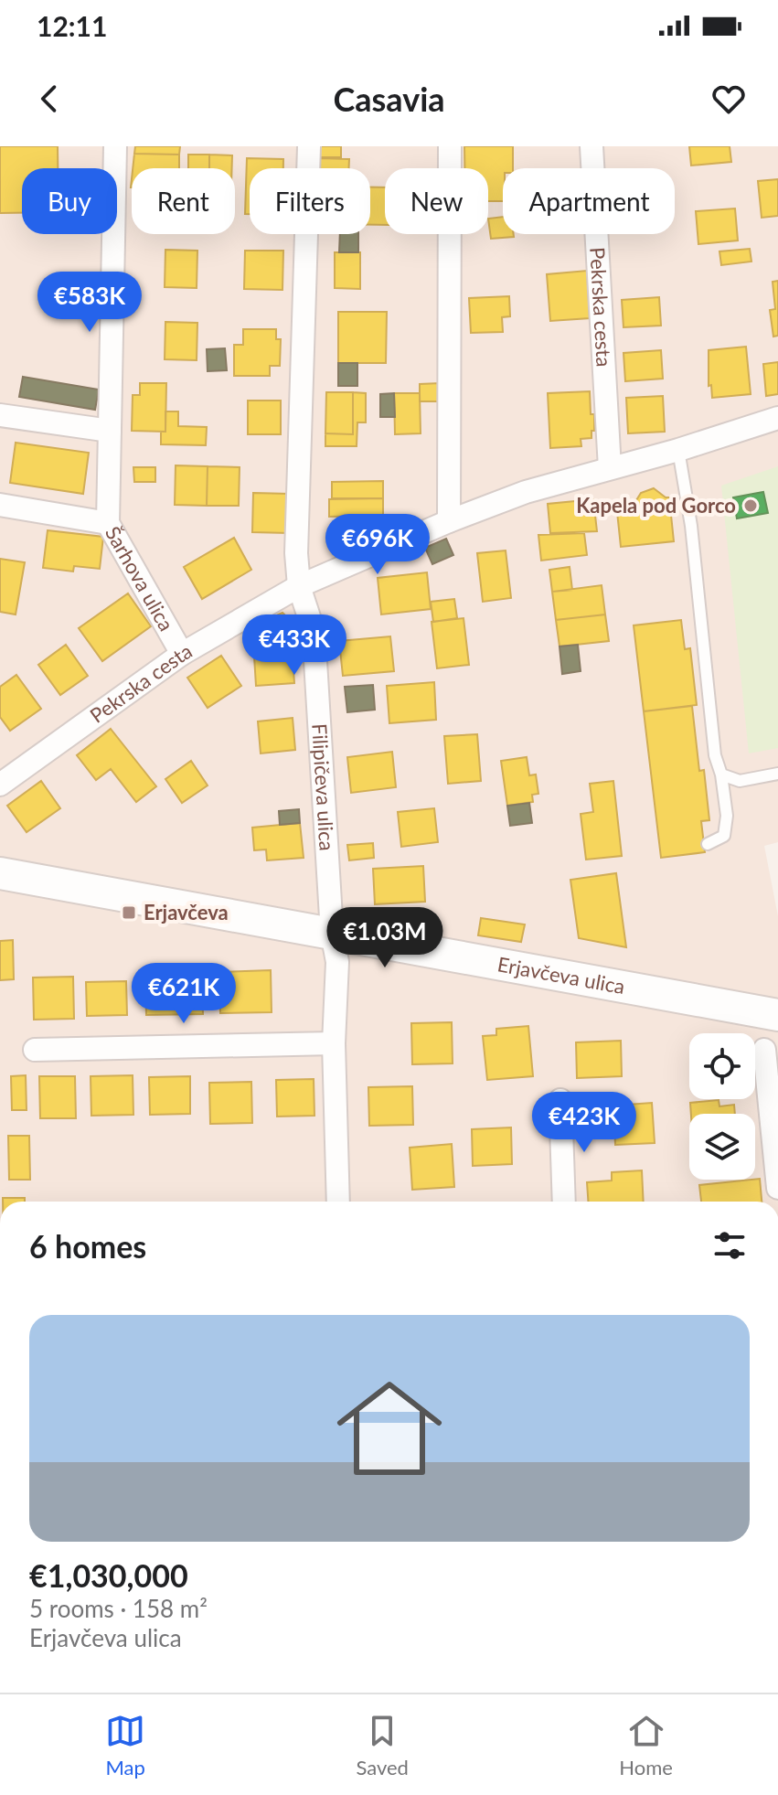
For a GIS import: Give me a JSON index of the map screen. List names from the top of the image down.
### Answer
{
  "streets": {
    "street": [
      "Pekrska cesta",
      "Šarhova ulica",
      "Filipičeva ulica",
      "Erjavčeva ulica"
    ]
  },
  "crossings": [
    ["Pekrska cesta", "Šarhova ulica"],
    ["Pekrska cesta", "Filipičeva ulica"],
    ["Filipičeva ulica", "Erjavčeva ulica"]
  ],
  "places": {
    "other": ["Kapela pod Gorco"],
    "transit": ["Erjavčeva"]
  },
  "page": {
    "status": "12:11",
    "header": "Casavia",
    "chip": [
      "Buy",
      "Rent",
      "Filters",
      "New",
      "Apartment"
    ],
    "price": [
      "€583K",
      "€696K",
      "€433K",
      "€1.03M",
      "€621K",
      "€423K"
    ],
    "heading": "6 homes",
    "list": [
      {
        "name": "€1,030,000",
        "note": "5 rooms · 158 m² · Erjavčeva ulica"
      }
    ],
    "tabs": ["Map", "Saved", "Home"]
  }
}
